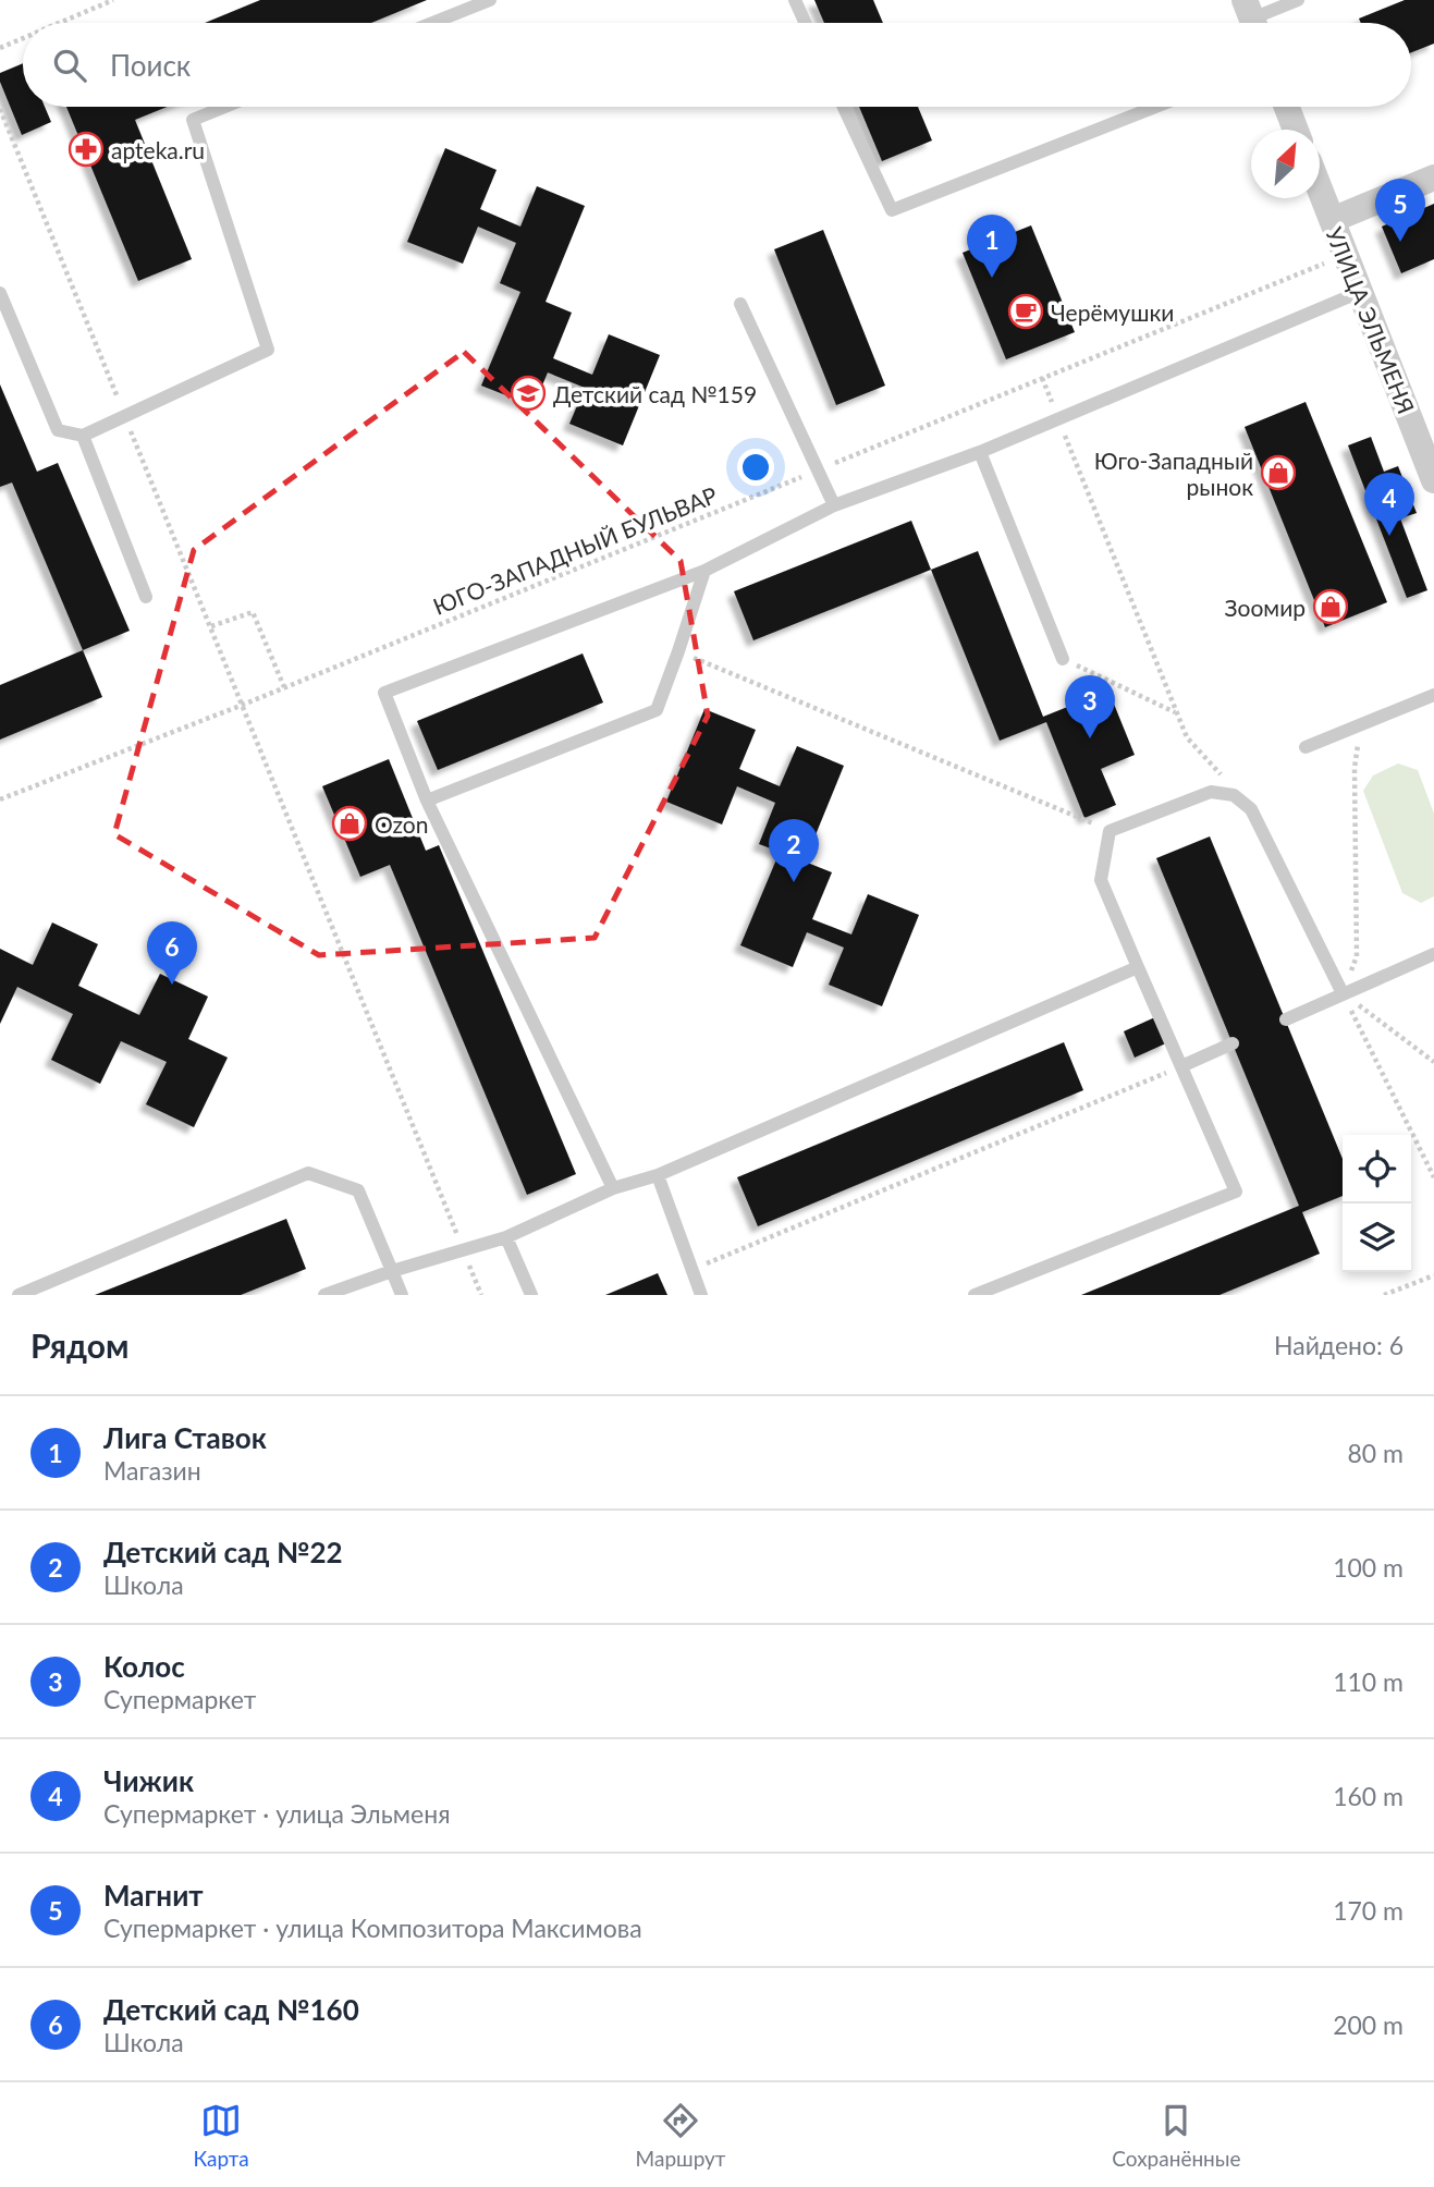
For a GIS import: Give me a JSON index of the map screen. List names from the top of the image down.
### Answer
{
  "streets": {
    "street": ["УЛИЦА ЭЛЬМЕНЯ"],
    "path": ["ЮГО-ЗАПАДНЫЙ БУЛЬВАР"]
  },
  "places": {
    "pharmacy": ["apteka.ru"],
    "cafe": ["Черёмушки"],
    "school or university": ["Детский сад №159"],
    "shop": ["Юго-Западный рынок", "Зоомир", "Ozon"]
  },
  "north": "top right",
  "page": {
    "search": "Поиск",
    "pins": [
      "5",
      "1",
      "4",
      "3",
      "2",
      "6"
    ],
    "heading": ["Рядом", "Найдено: 6"],
    "list": [
      {
        "mark": "1",
        "name": "Лига Ставок",
        "note": "Магазин",
        "value": "80 m"
      },
      {
        "mark": "2",
        "name": "Детский сад №22",
        "note": "Школа",
        "value": "100 m"
      },
      {
        "mark": "3",
        "name": "Колос",
        "note": "Супермаркет",
        "value": "110 m"
      },
      {
        "mark": "4",
        "name": "Чижик",
        "note": "Супермаркет · улица Эльменя",
        "value": "160 m"
      },
      {
        "mark": "5",
        "name": "Магнит",
        "note": "Супермаркет · улица Композитора Максимова",
        "value": "170 m"
      },
      {
        "mark": "6",
        "name": "Детский сад №160",
        "note": "Школа",
        "value": "200 m"
      }
    ],
    "nav": ["Карта", "Маршрут", "Сохранённые"]
  }
}
